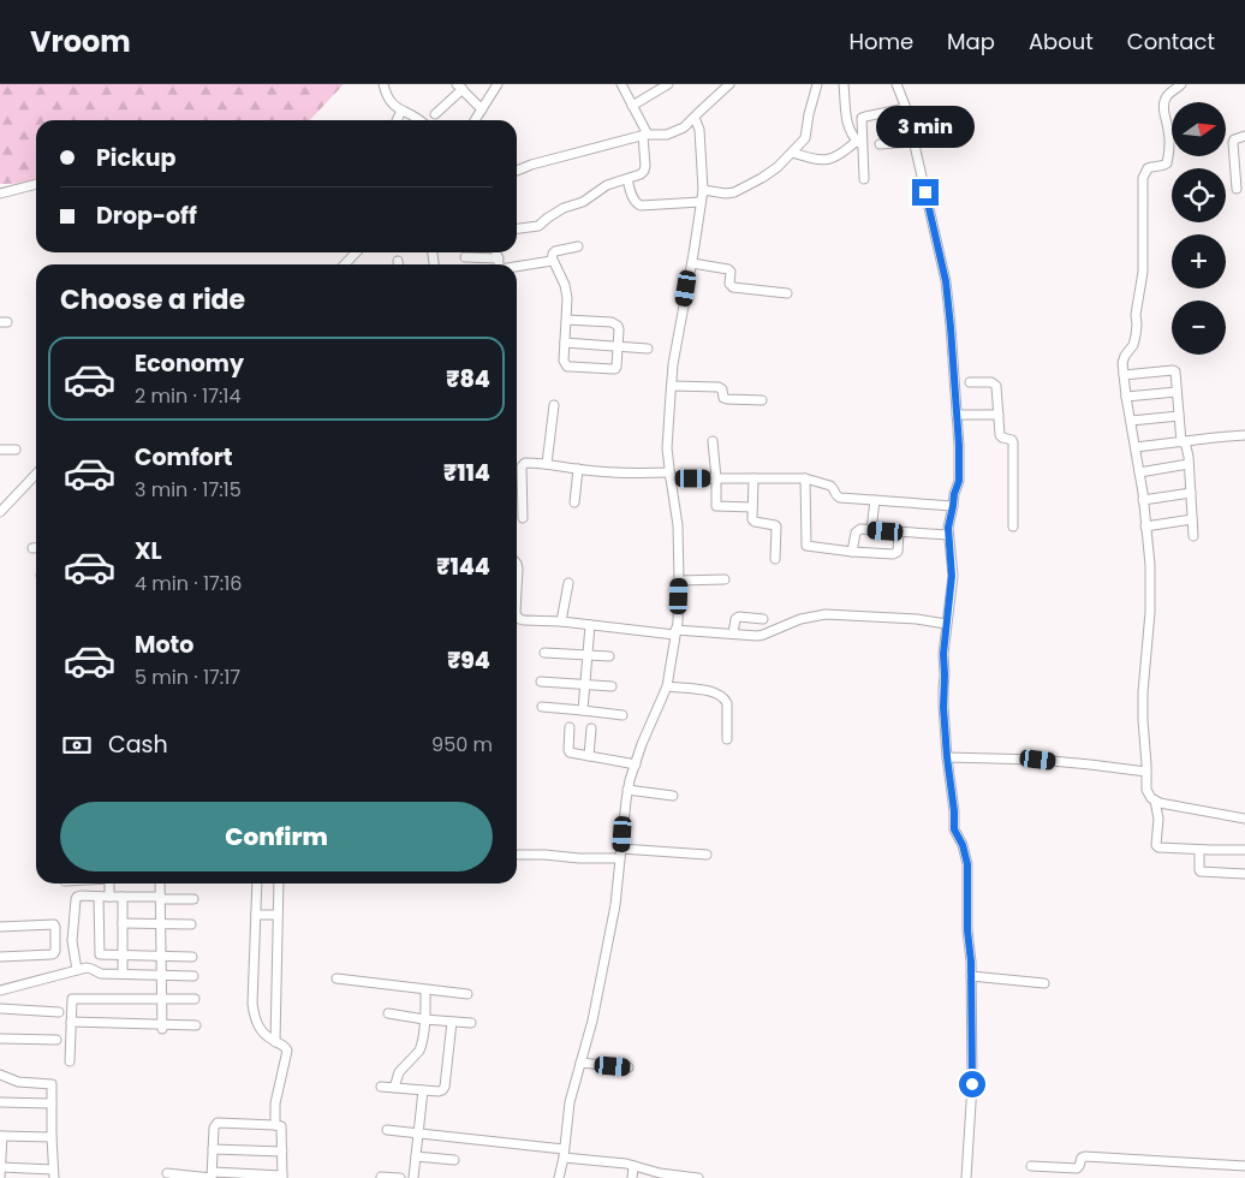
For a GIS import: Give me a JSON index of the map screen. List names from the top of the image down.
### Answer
{
  "north": "right",
  "page": {
    "header": "Vroom",
    "nav": [
      "Home",
      "Map",
      "About",
      "Contact"
    ],
    "map_buttons": ["+", "−"],
    "bubble": "3 min",
    "banner": ["Pickup", "Drop-off"],
    "heading": "Choose a ride",
    "list": [
      {
        "name": "Economy",
        "note": "2 min · 17:14",
        "value": "₹84"
      },
      {
        "name": "Comfort",
        "note": "3 min · 17:15",
        "value": "₹114"
      },
      {
        "name": "XL",
        "note": "4 min · 17:16",
        "value": "₹144"
      },
      {
        "name": "Moto",
        "note": "5 min · 17:17",
        "value": "₹94"
      }
    ],
    "pay": ["Cash", "950 m"],
    "buttons": "Confirm"
  }
}
